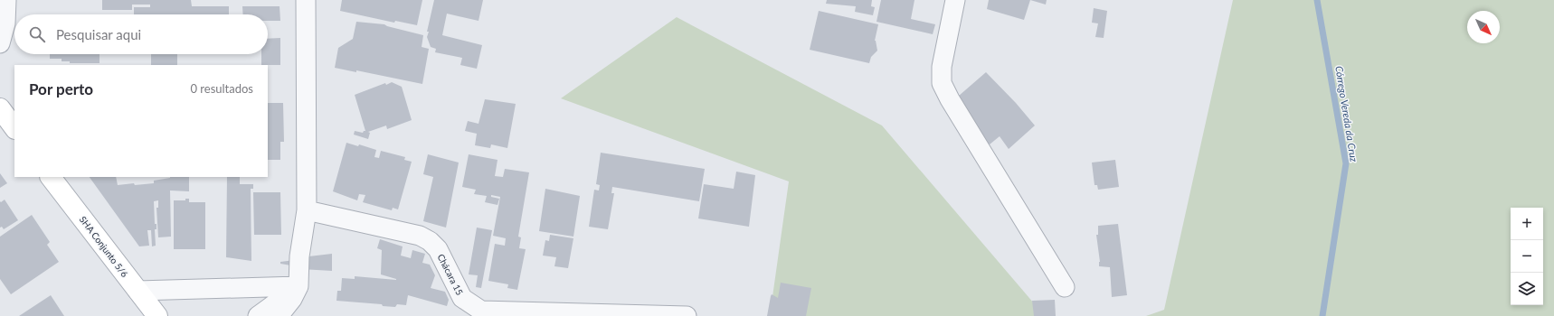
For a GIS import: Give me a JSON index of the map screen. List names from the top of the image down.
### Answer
{
  "streets": {
    "street": ["SHA Conjunto 5/6", "Chácara 15"]
  },
  "water": ["Córrego Vereda da Cruz"],
  "north": "bottom right",
  "page": {
    "search": "Pesquisar aqui",
    "heading": ["Por perto", "0 resultados"],
    "map_buttons": ["+", "−"]
  }
}
